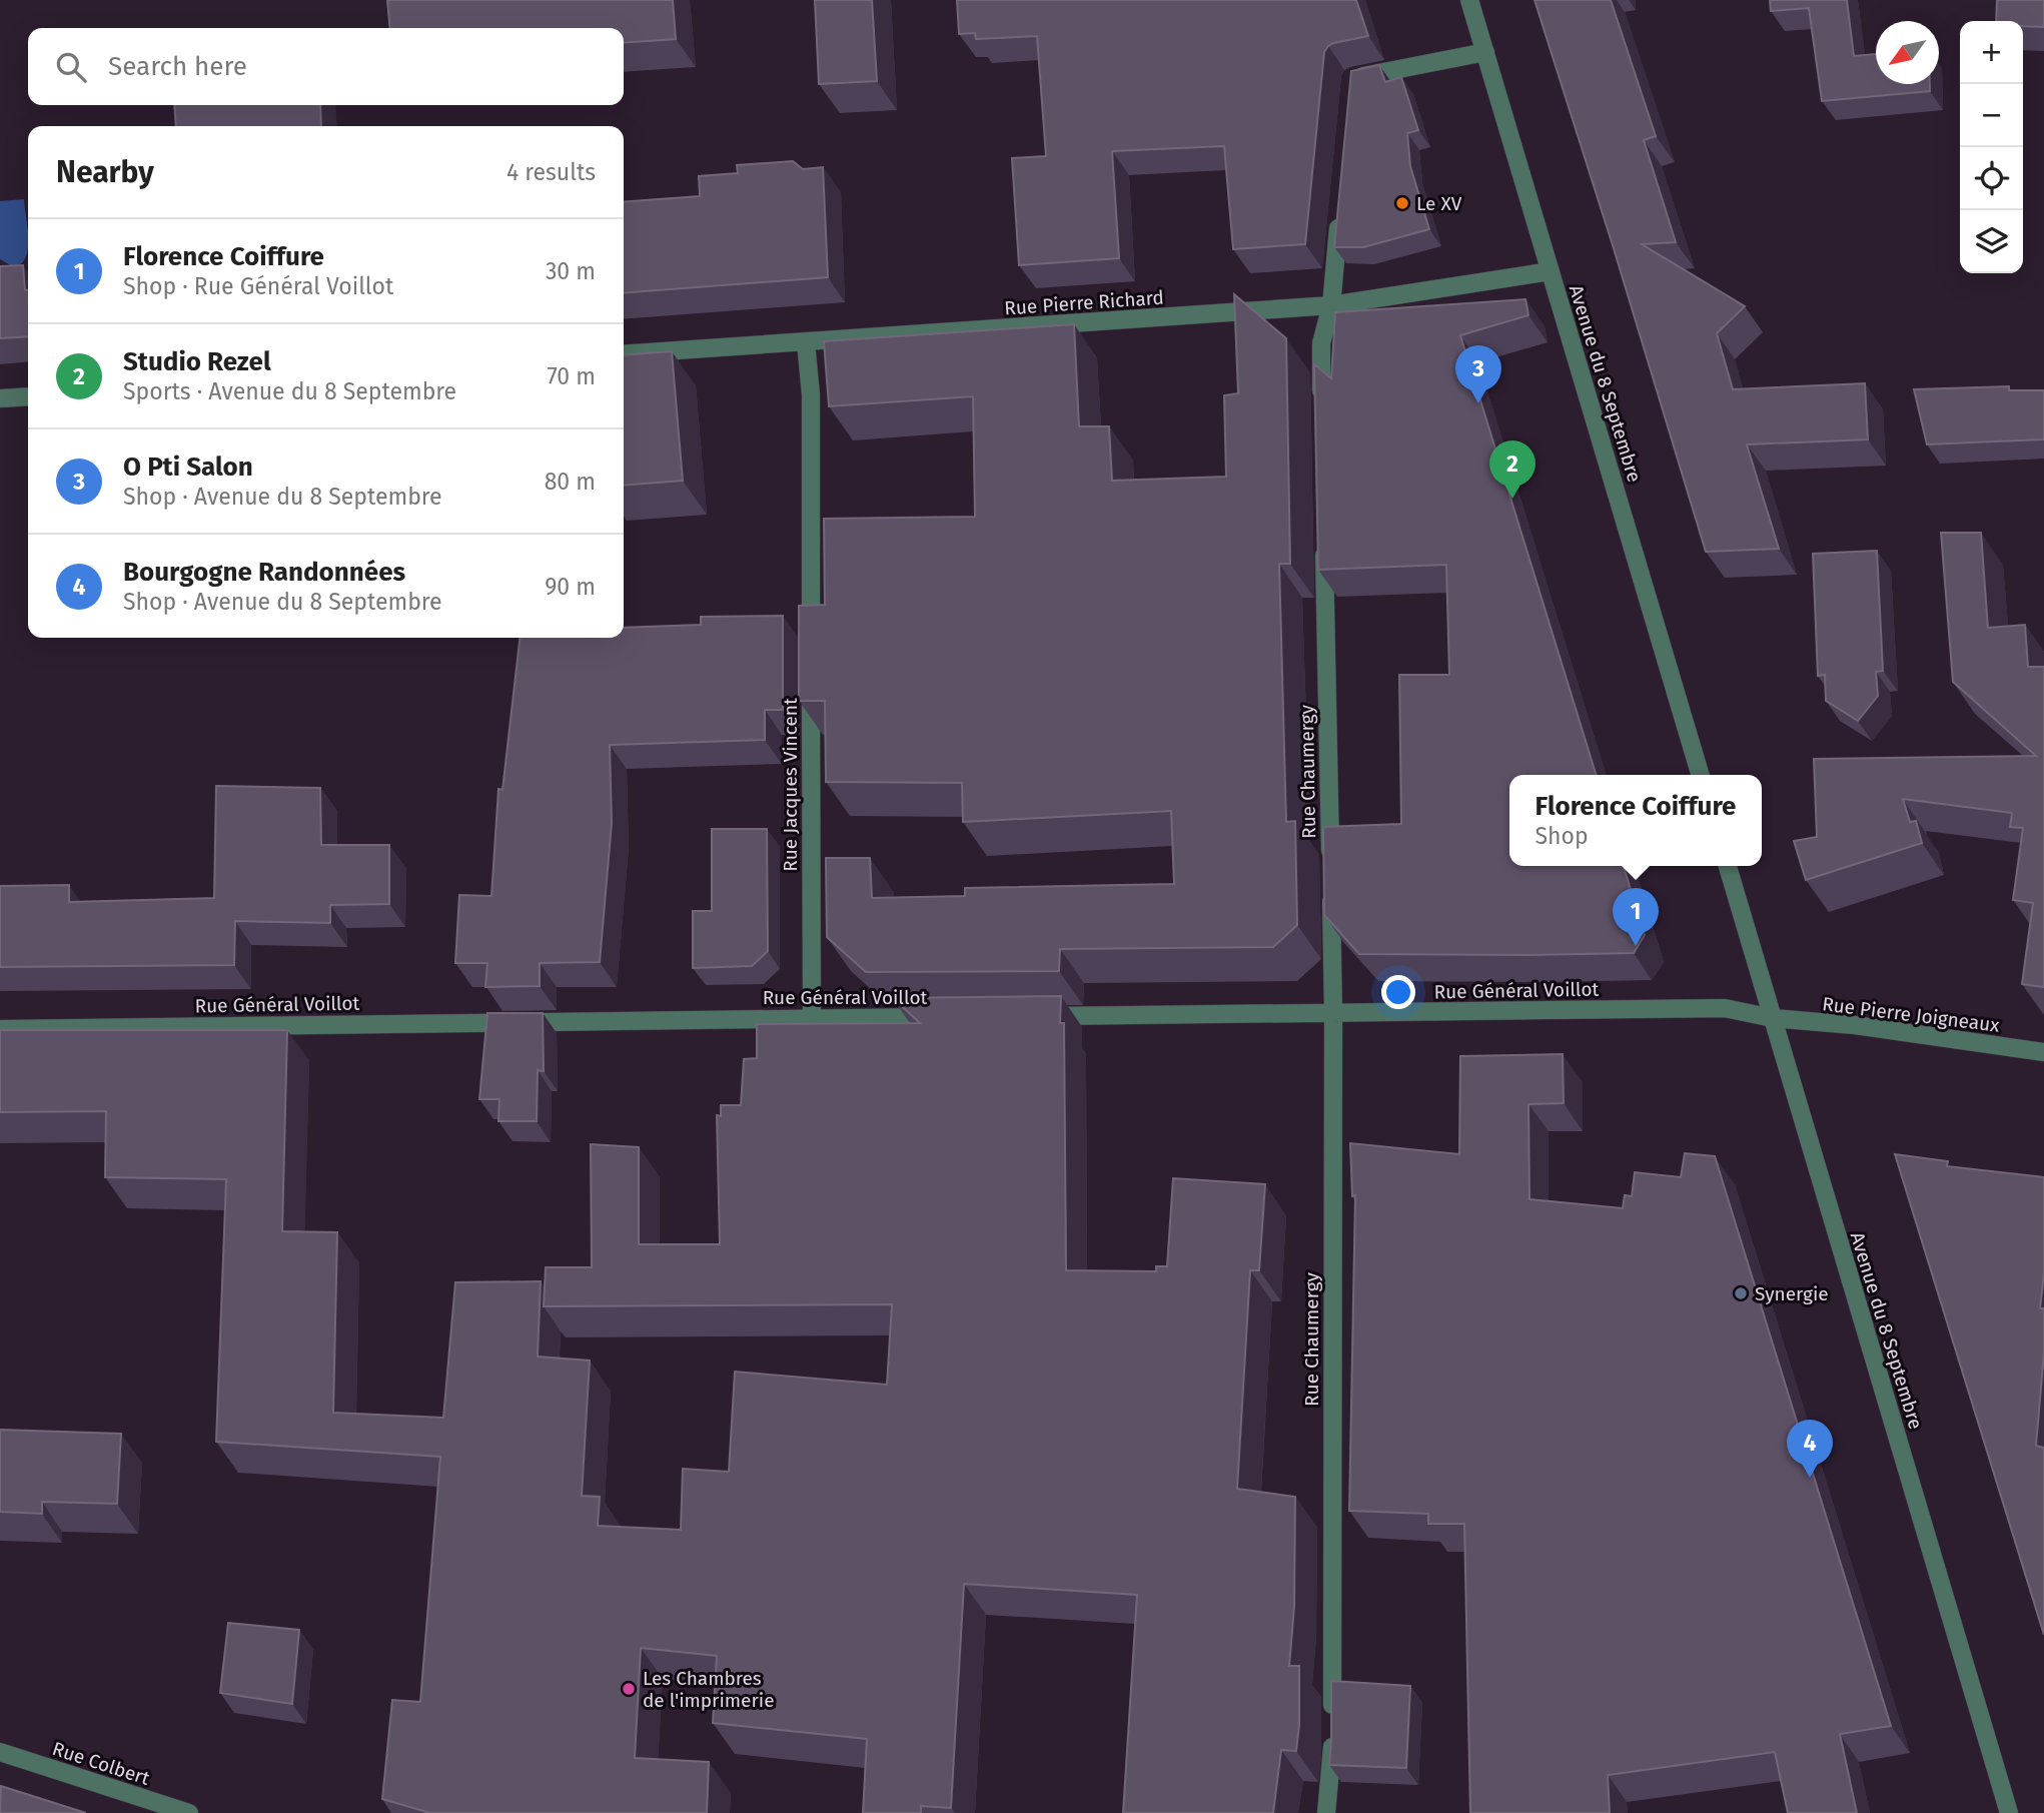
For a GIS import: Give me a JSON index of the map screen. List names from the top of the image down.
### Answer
{
  "streets": {
    "street": [
      "Rue Pierre Richard",
      "Avenue du 8 Septembre",
      "Rue Chaumergy",
      "Rue Jacques Vincent",
      "Rue Général Voillot",
      "Rue Pierre Joigneaux",
      "Rue Colbert"
    ]
  },
  "crossings": [
    ["Rue Pierre Richard", "Avenue du 8 Septembre"],
    ["Avenue du 8 Septembre", "Rue Général Voillot"],
    ["Avenue du 8 Septembre", "Rue Pierre Joigneaux"],
    ["Rue Chaumergy", "Rue Général Voillot"],
    ["Rue Jacques Vincent", "Rue Général Voillot"],
    ["Rue Général Voillot", "Rue Pierre Joigneaux"]
  ],
  "places": ["Le XV", "Synergie", "Les Chambres de l'imprimerie"],
  "north": "bottom left",
  "page": {
    "map_buttons": ["+", "−"],
    "search": "Search here",
    "heading": ["Nearby", "4 results"],
    "list": [
      {
        "mark": "1",
        "name": "Florence Coiffure",
        "note": "Shop · Rue Général Voillot",
        "value": "30 m"
      },
      {
        "mark": "2",
        "name": "Studio Rezel",
        "note": "Sports · Avenue du 8 Septembre",
        "value": "70 m"
      },
      {
        "mark": "3",
        "name": "O Pti Salon",
        "note": "Shop · Avenue du 8 Septembre",
        "value": "80 m"
      },
      {
        "mark": "4",
        "name": "Bourgogne Randonnées",
        "note": "Shop · Avenue du 8 Septembre",
        "value": "90 m"
      }
    ],
    "pins": [
      "3",
      "2",
      "1",
      "4"
    ],
    "popup": ["Florence Coiffure", "Shop"]
  }
}
